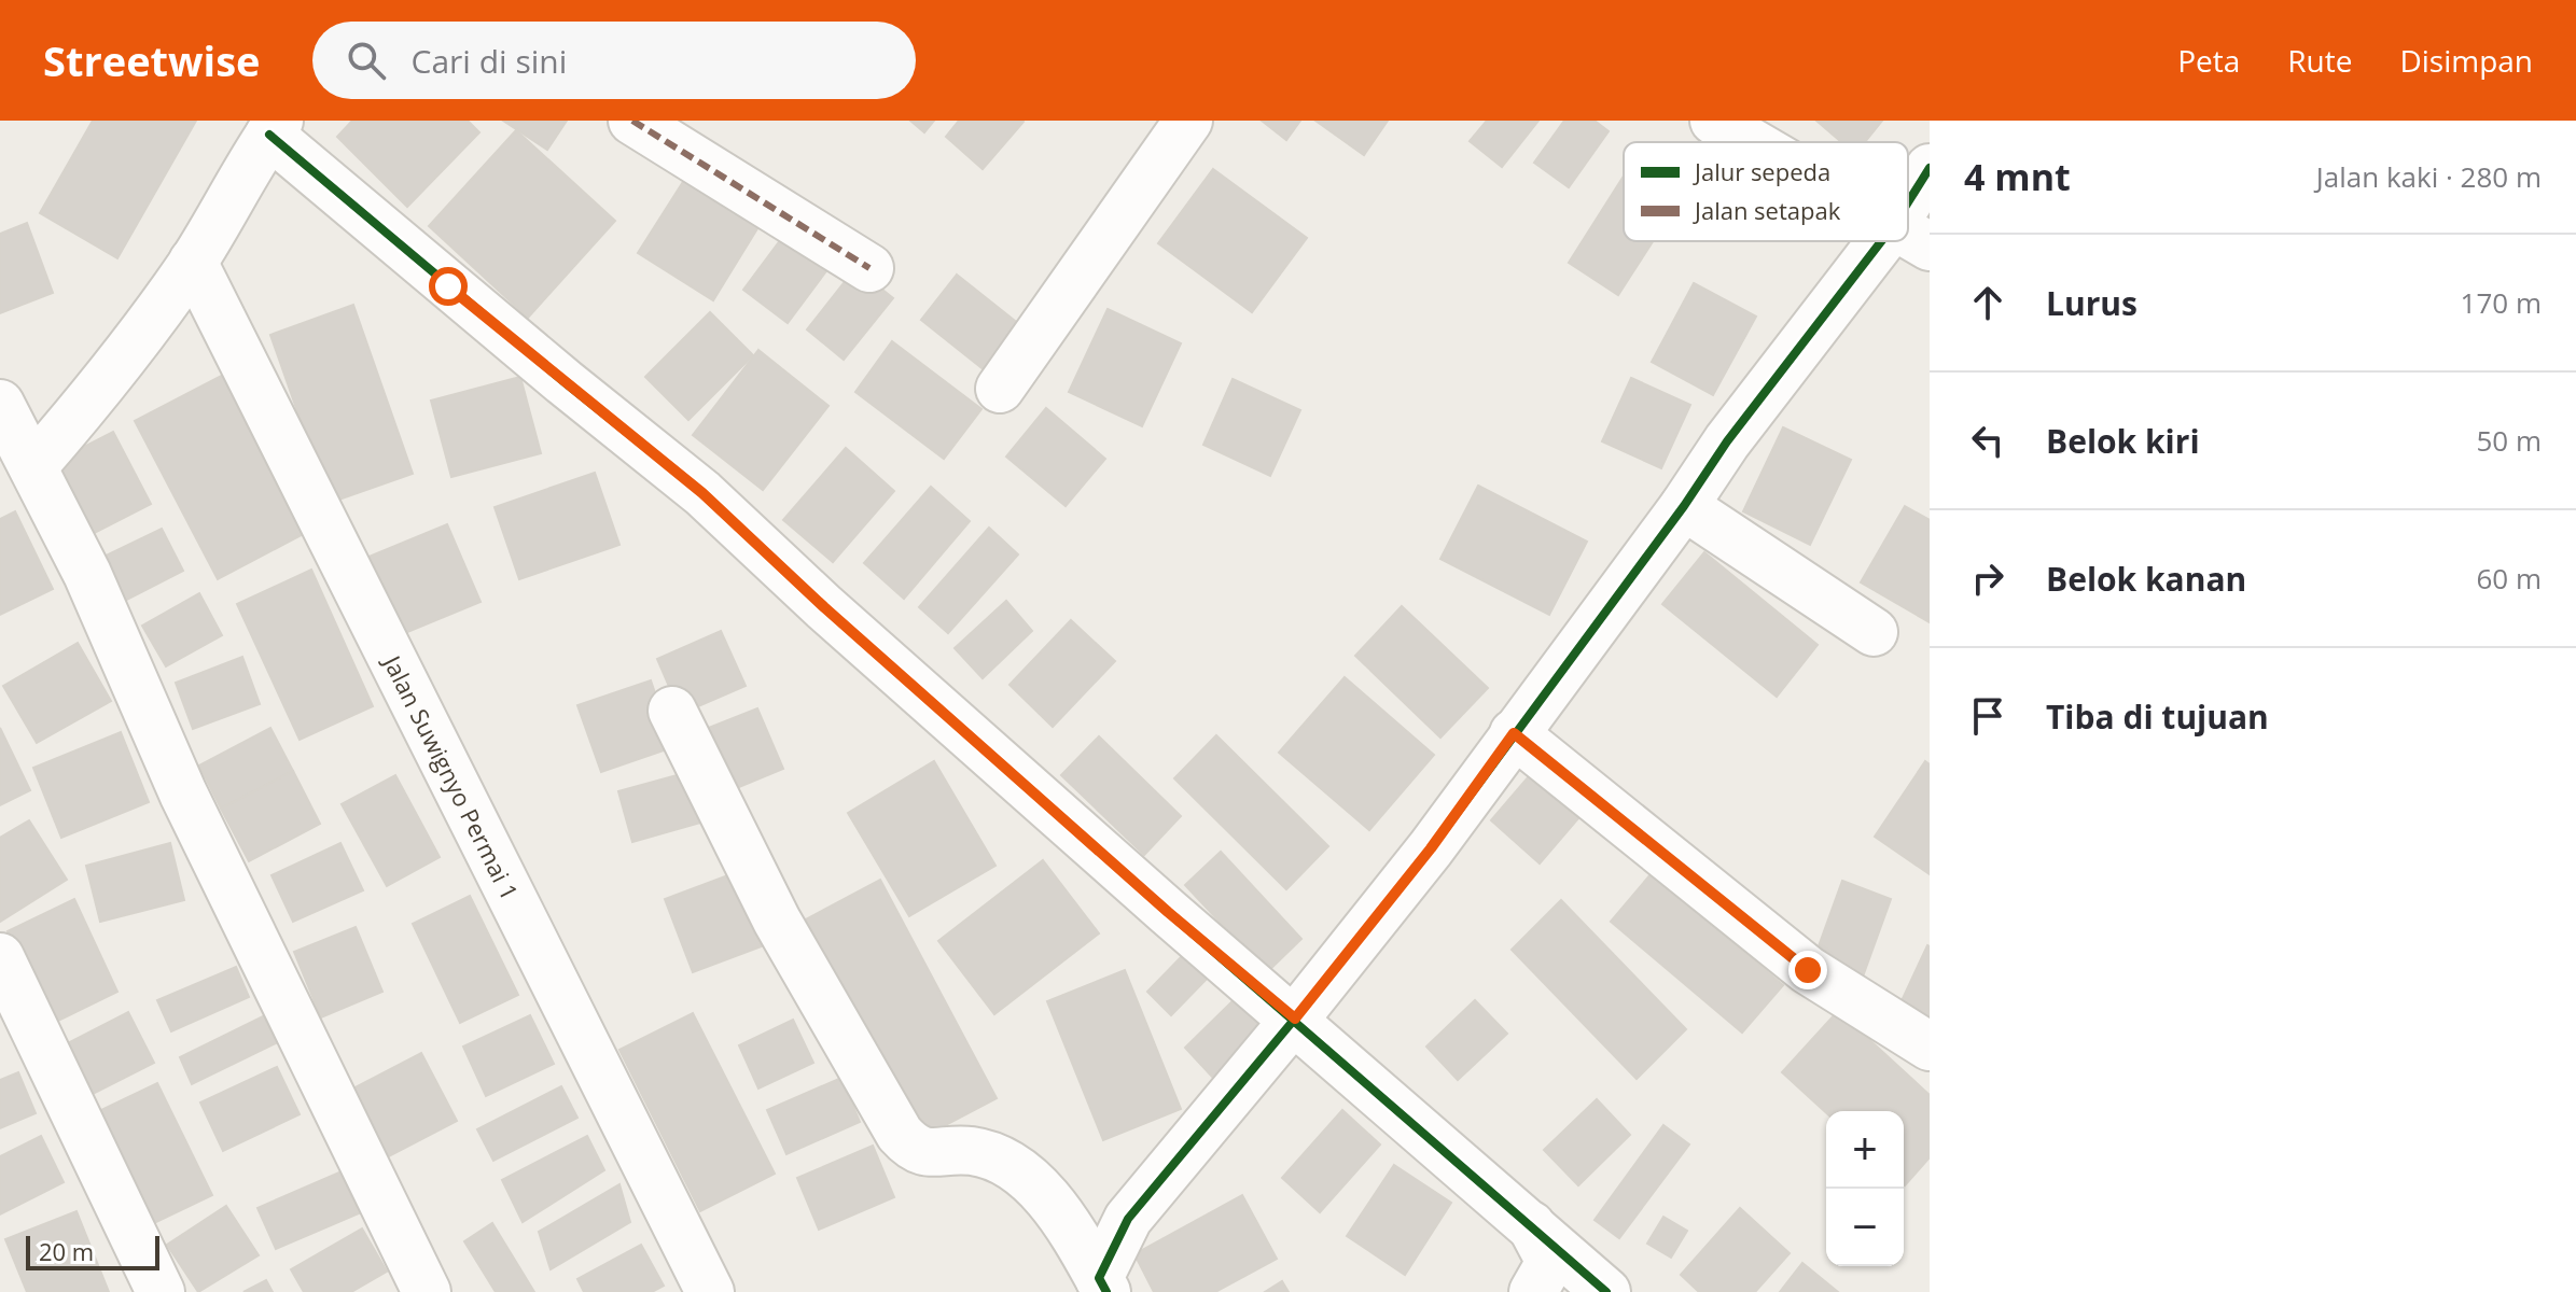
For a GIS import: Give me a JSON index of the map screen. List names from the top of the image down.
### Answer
{
  "streets": {
    "street": ["Jalan Suwignyo Permai 1"]
  },
  "legend": ["Jalur sepeda", "Jalan setapak"],
  "scale_bar": "20 m",
  "page": {
    "header": "Streetwise",
    "search": "Cari di sini",
    "nav": ["Peta", "Rute", "Disimpan"],
    "heading": ["4 mnt", "Jalan kaki · 280 m"],
    "list": [
      ["Lurus", "170 m"],
      ["Belok kiri", "50 m"],
      ["Belok kanan", "60 m"],
      "Tiba di tujuan"
    ],
    "map_buttons": ["+", "−"],
    "scale": "20 m"
  }
}
